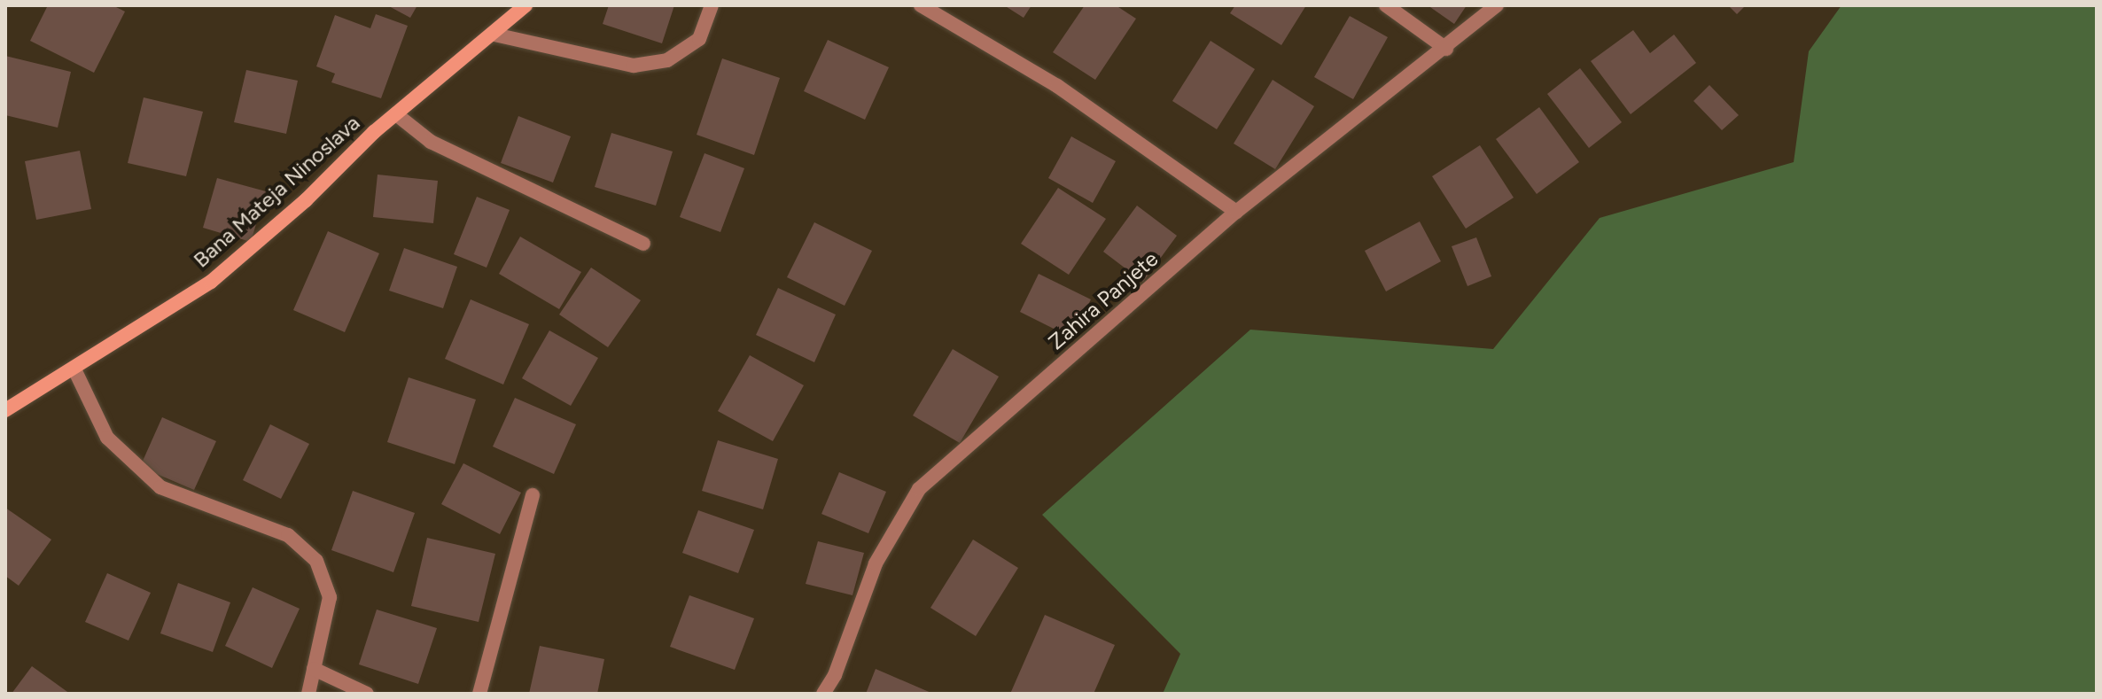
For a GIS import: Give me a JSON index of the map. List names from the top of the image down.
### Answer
{
  "streets": {
    "street": ["Bana Mateja Ninoslava", "Zahira Panjete"]
  }
}
